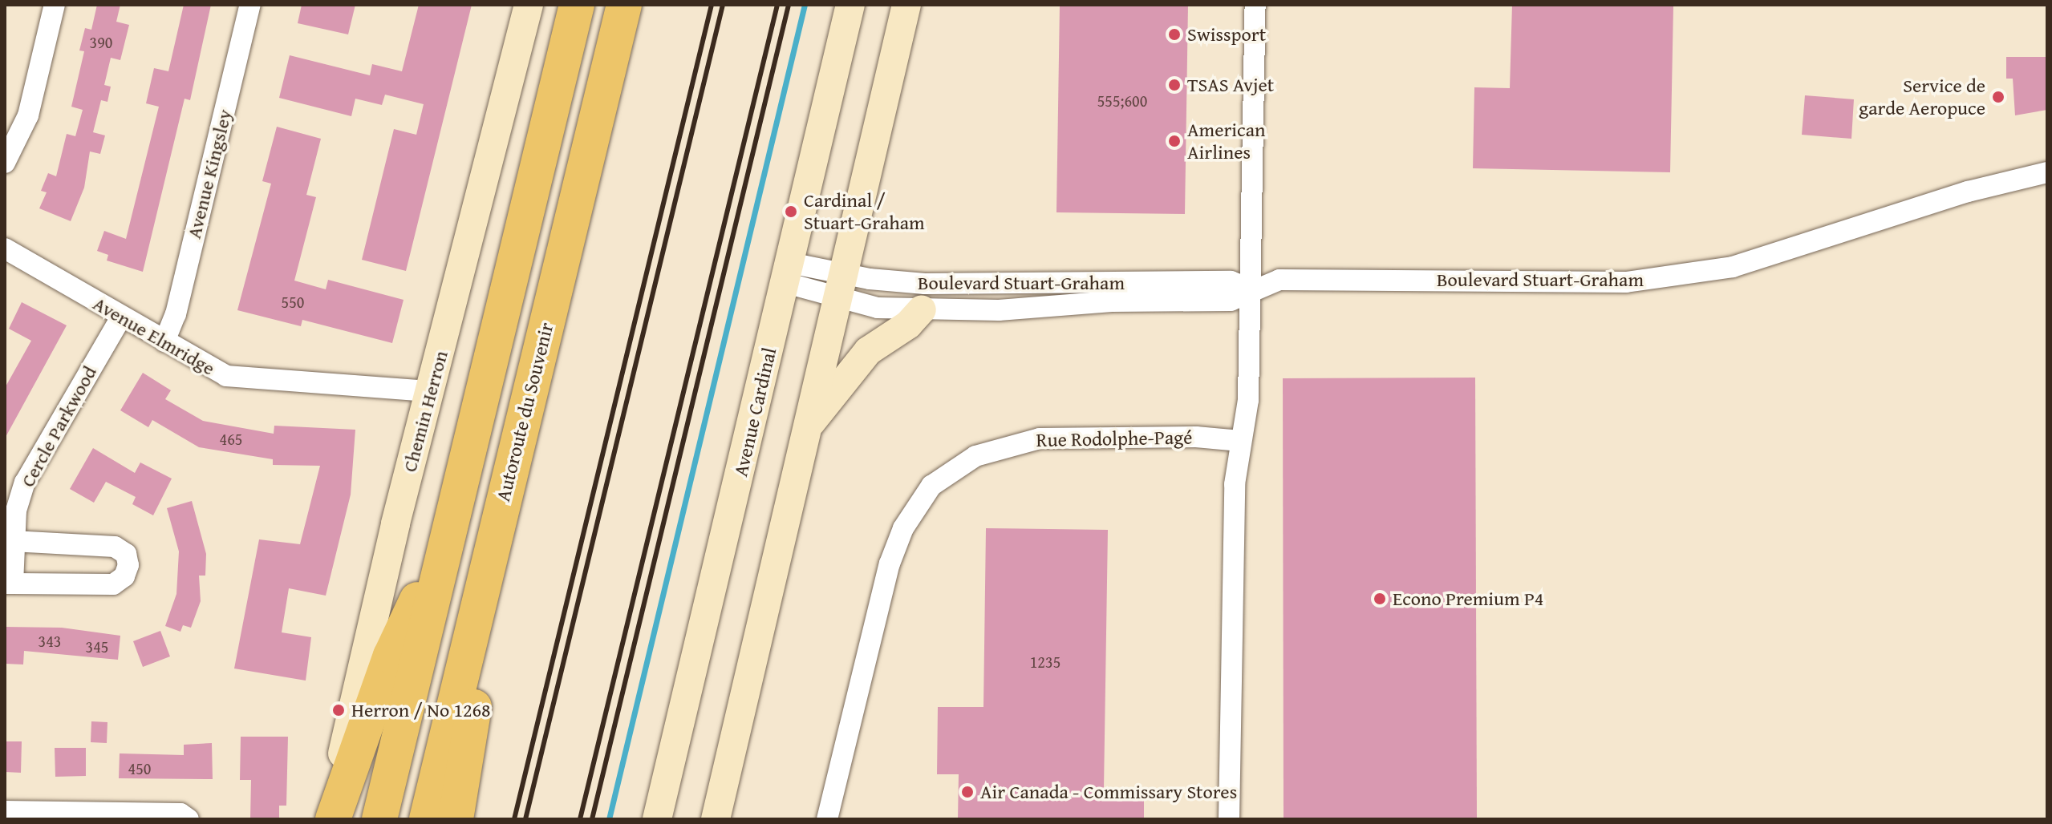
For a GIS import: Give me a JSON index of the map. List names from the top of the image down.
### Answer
{
  "streets": {
    "highway": ["Autoroute du Souvenir"],
    "main road": ["Chemin Herron", "Avenue Cardinal"],
    "street": [
      "Avenue Kingsley",
      "Boulevard Stuart-Graham",
      "Avenue Elmridge",
      "Cercle Parkwood",
      "Rue Rodolphe-Pagé"
    ]
  },
  "crossings": [
    ["Avenue Kingsley", "Avenue Elmridge"],
    ["Boulevard Stuart-Graham", "Avenue Cardinal"],
    ["Avenue Elmridge", "Chemin Herron"],
    ["Avenue Elmridge", "Cercle Parkwood"]
  ],
  "places": [
    "Swissport",
    "TSAS Avjet",
    "Service de garde Aeropuce",
    "American Airlines",
    "Cardinal / Stuart-Graham",
    "Econo Premium P4",
    "Herron / No 1268",
    "Air Canada - Commissary Stores"
  ],
  "house_numbers": [
    "390",
    "555;600",
    "550",
    "465",
    "343",
    "345",
    "1235",
    "450"
  ]
}
